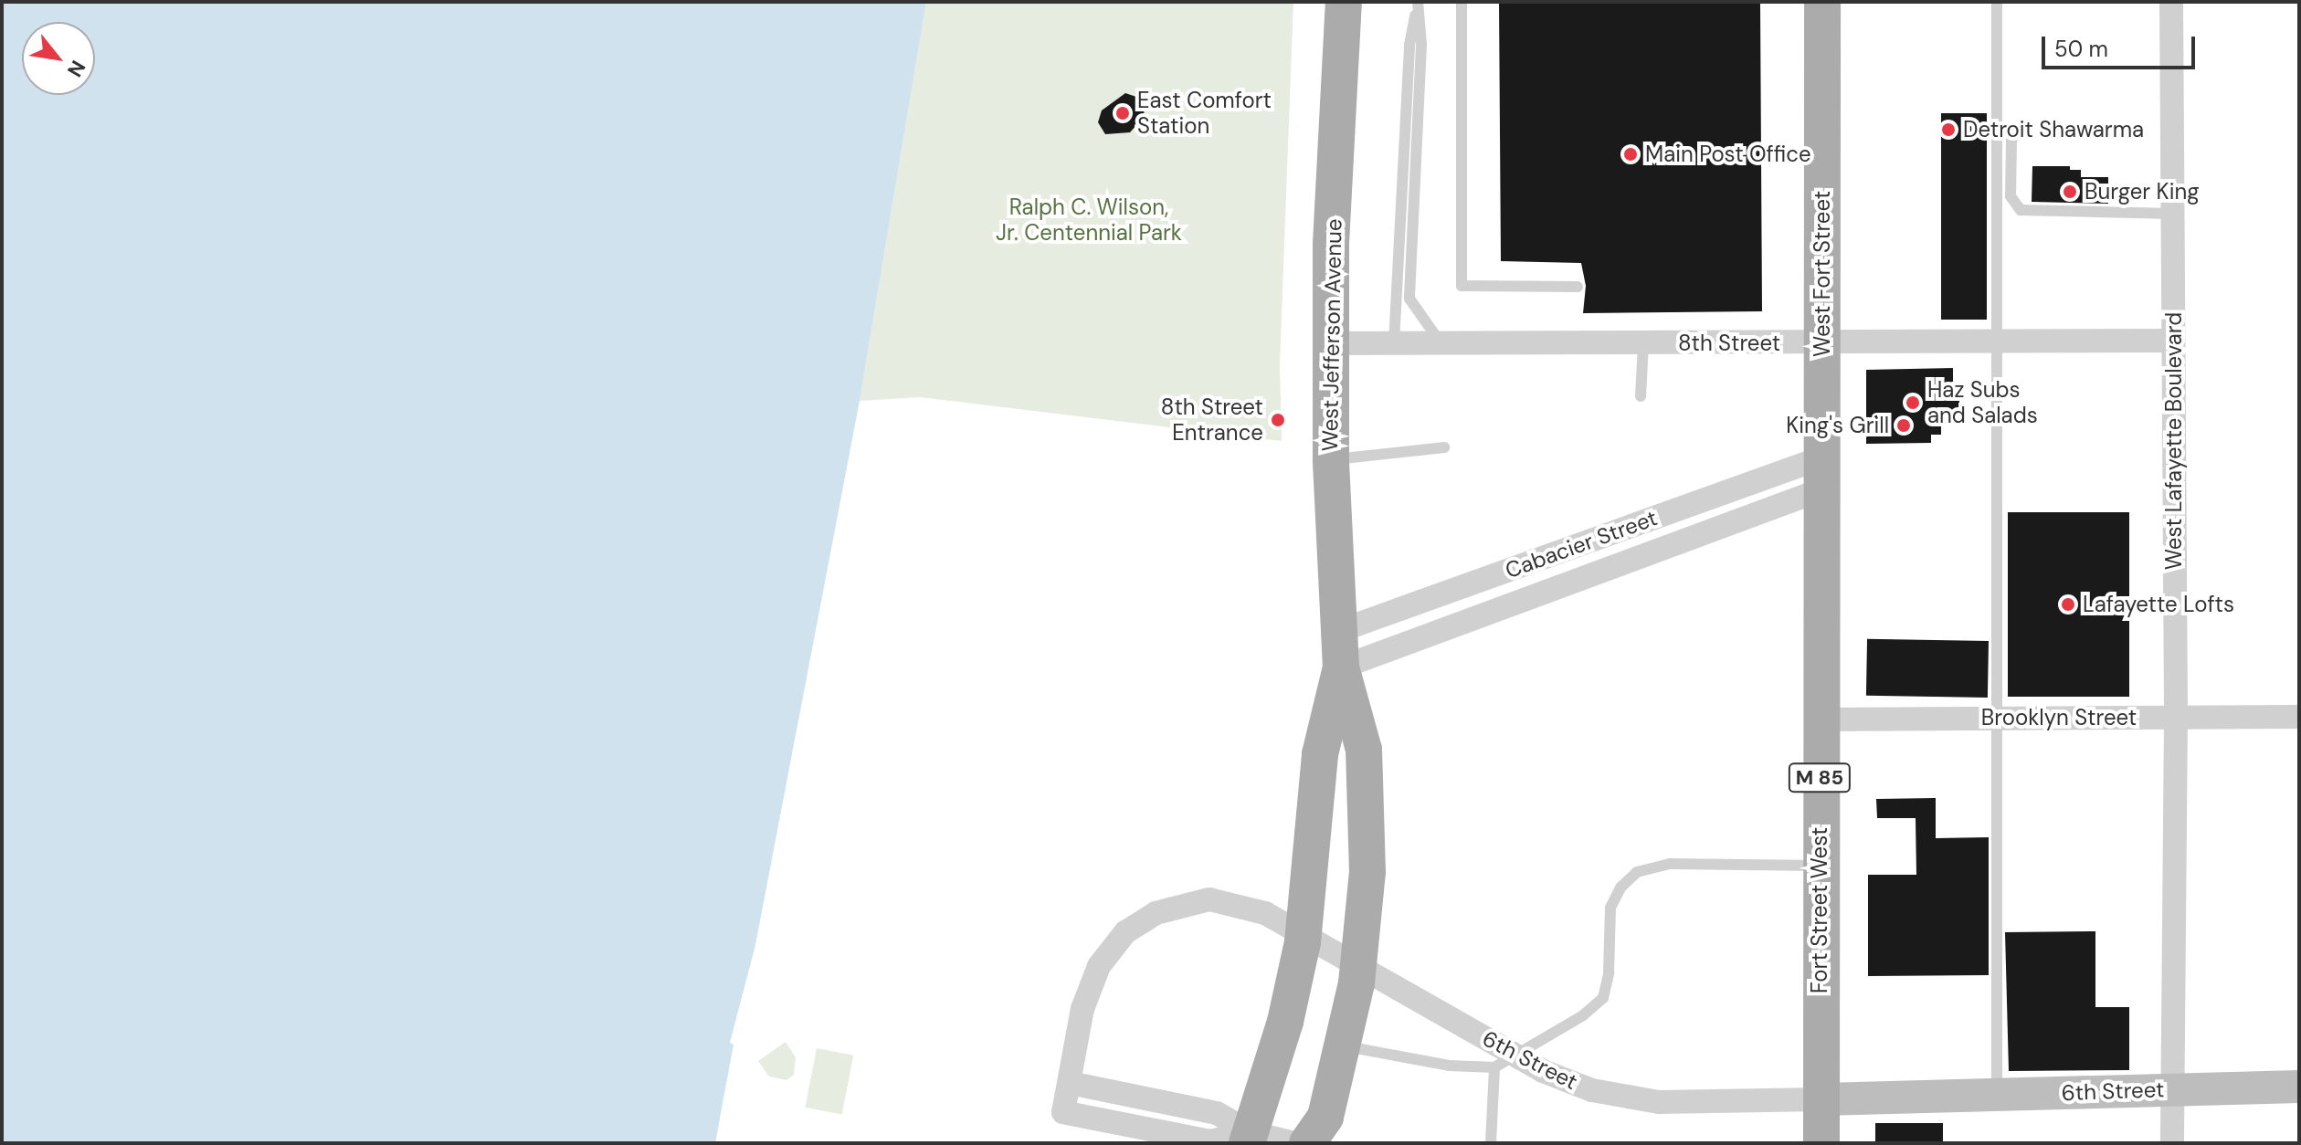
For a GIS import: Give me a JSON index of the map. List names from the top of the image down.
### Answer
{
  "streets": {
    "main road": [
      "West Fort Street",
      "West Jefferson Avenue",
      "M 85",
      "Fort Street West"
    ],
    "street": [
      "8th Street",
      "West Lafayette Boulevard",
      "Cabacier Street",
      "Brooklyn Street",
      "6th Street"
    ]
  },
  "crossings": [
    ["West Fort Street", "8th Street"],
    ["West Fort Street", "Cabacier Street"],
    ["West Fort Street", "Fort Street West"],
    ["West Jefferson Avenue", "8th Street"],
    ["West Jefferson Avenue", "Cabacier Street"],
    ["West Jefferson Avenue", "6th Street"],
    ["8th Street", "West Lafayette Boulevard"],
    ["West Lafayette Boulevard", "Brooklyn Street"],
    ["West Lafayette Boulevard", "6th Street"],
    ["Cabacier Street", "Fort Street West"],
    ["Brooklyn Street", "Fort Street West"],
    ["Fort Street West", "6th Street"]
  ],
  "parks": ["Ralph C. Wilson, Jr. Centennial Park"],
  "places": [
    "East Comfort Station",
    "Detroit Shawarma",
    "Main Post Office",
    "Burger King",
    "Haz Subs and Salads",
    "8th Street Entrance",
    "King's Grill",
    "Lafayette Lofts"
  ],
  "scale_bar": "50 m",
  "north": "bottom right"
}
